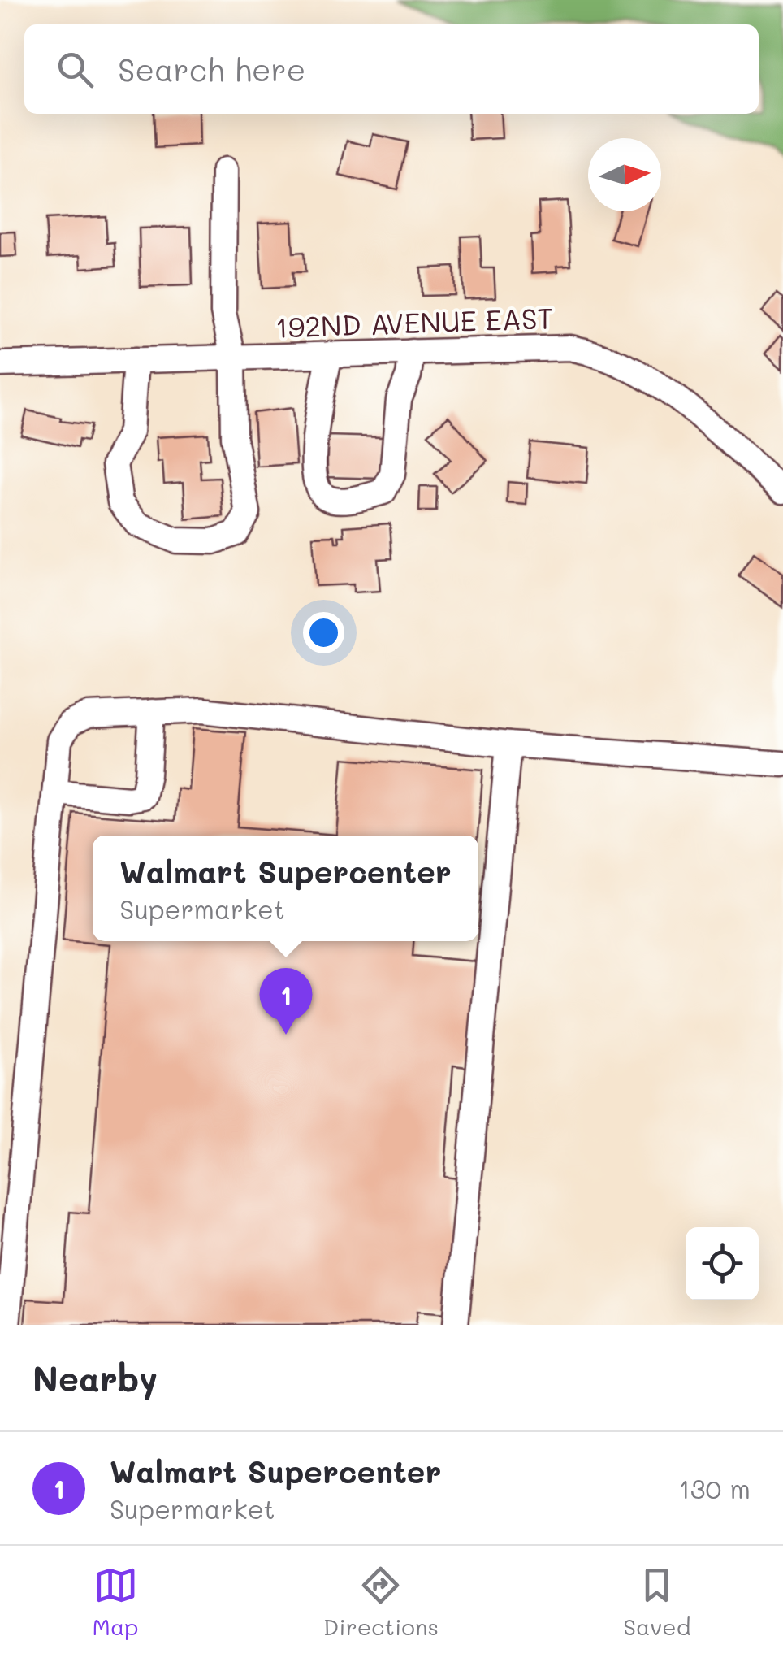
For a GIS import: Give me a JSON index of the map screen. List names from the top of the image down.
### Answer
{
  "streets": {
    "street": ["192ND AVENUE EAST"]
  },
  "north": "right",
  "page": {
    "search": "Search here",
    "popup": ["Walmart Supercenter", "Supermarket"],
    "pins": "1",
    "heading": "Nearby",
    "list": [
      {
        "mark": "1",
        "name": "Walmart Supercenter",
        "note": "Supermarket",
        "value": "130 m"
      }
    ],
    "nav": ["Map", "Directions", "Saved"]
  }
}
